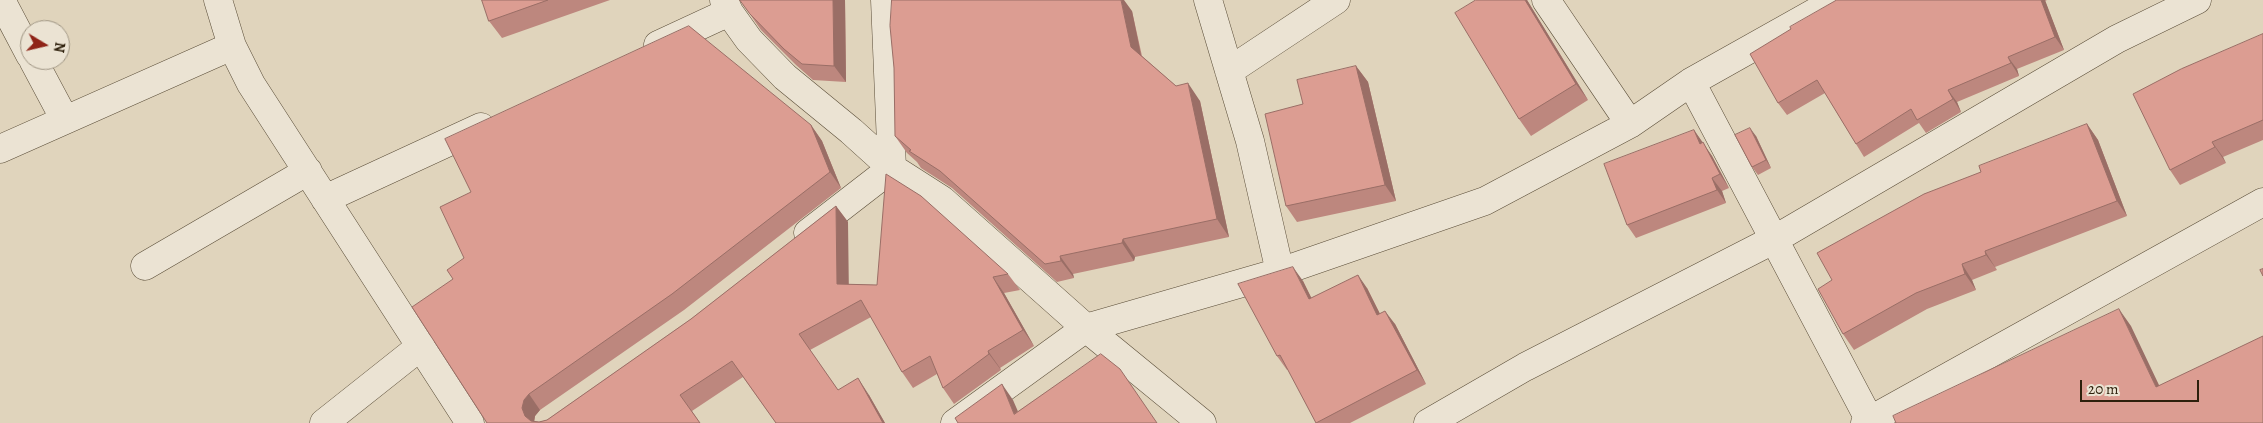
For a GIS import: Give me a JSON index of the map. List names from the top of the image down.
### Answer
{
  "scale_bar": "20 m",
  "north": "right"
}
